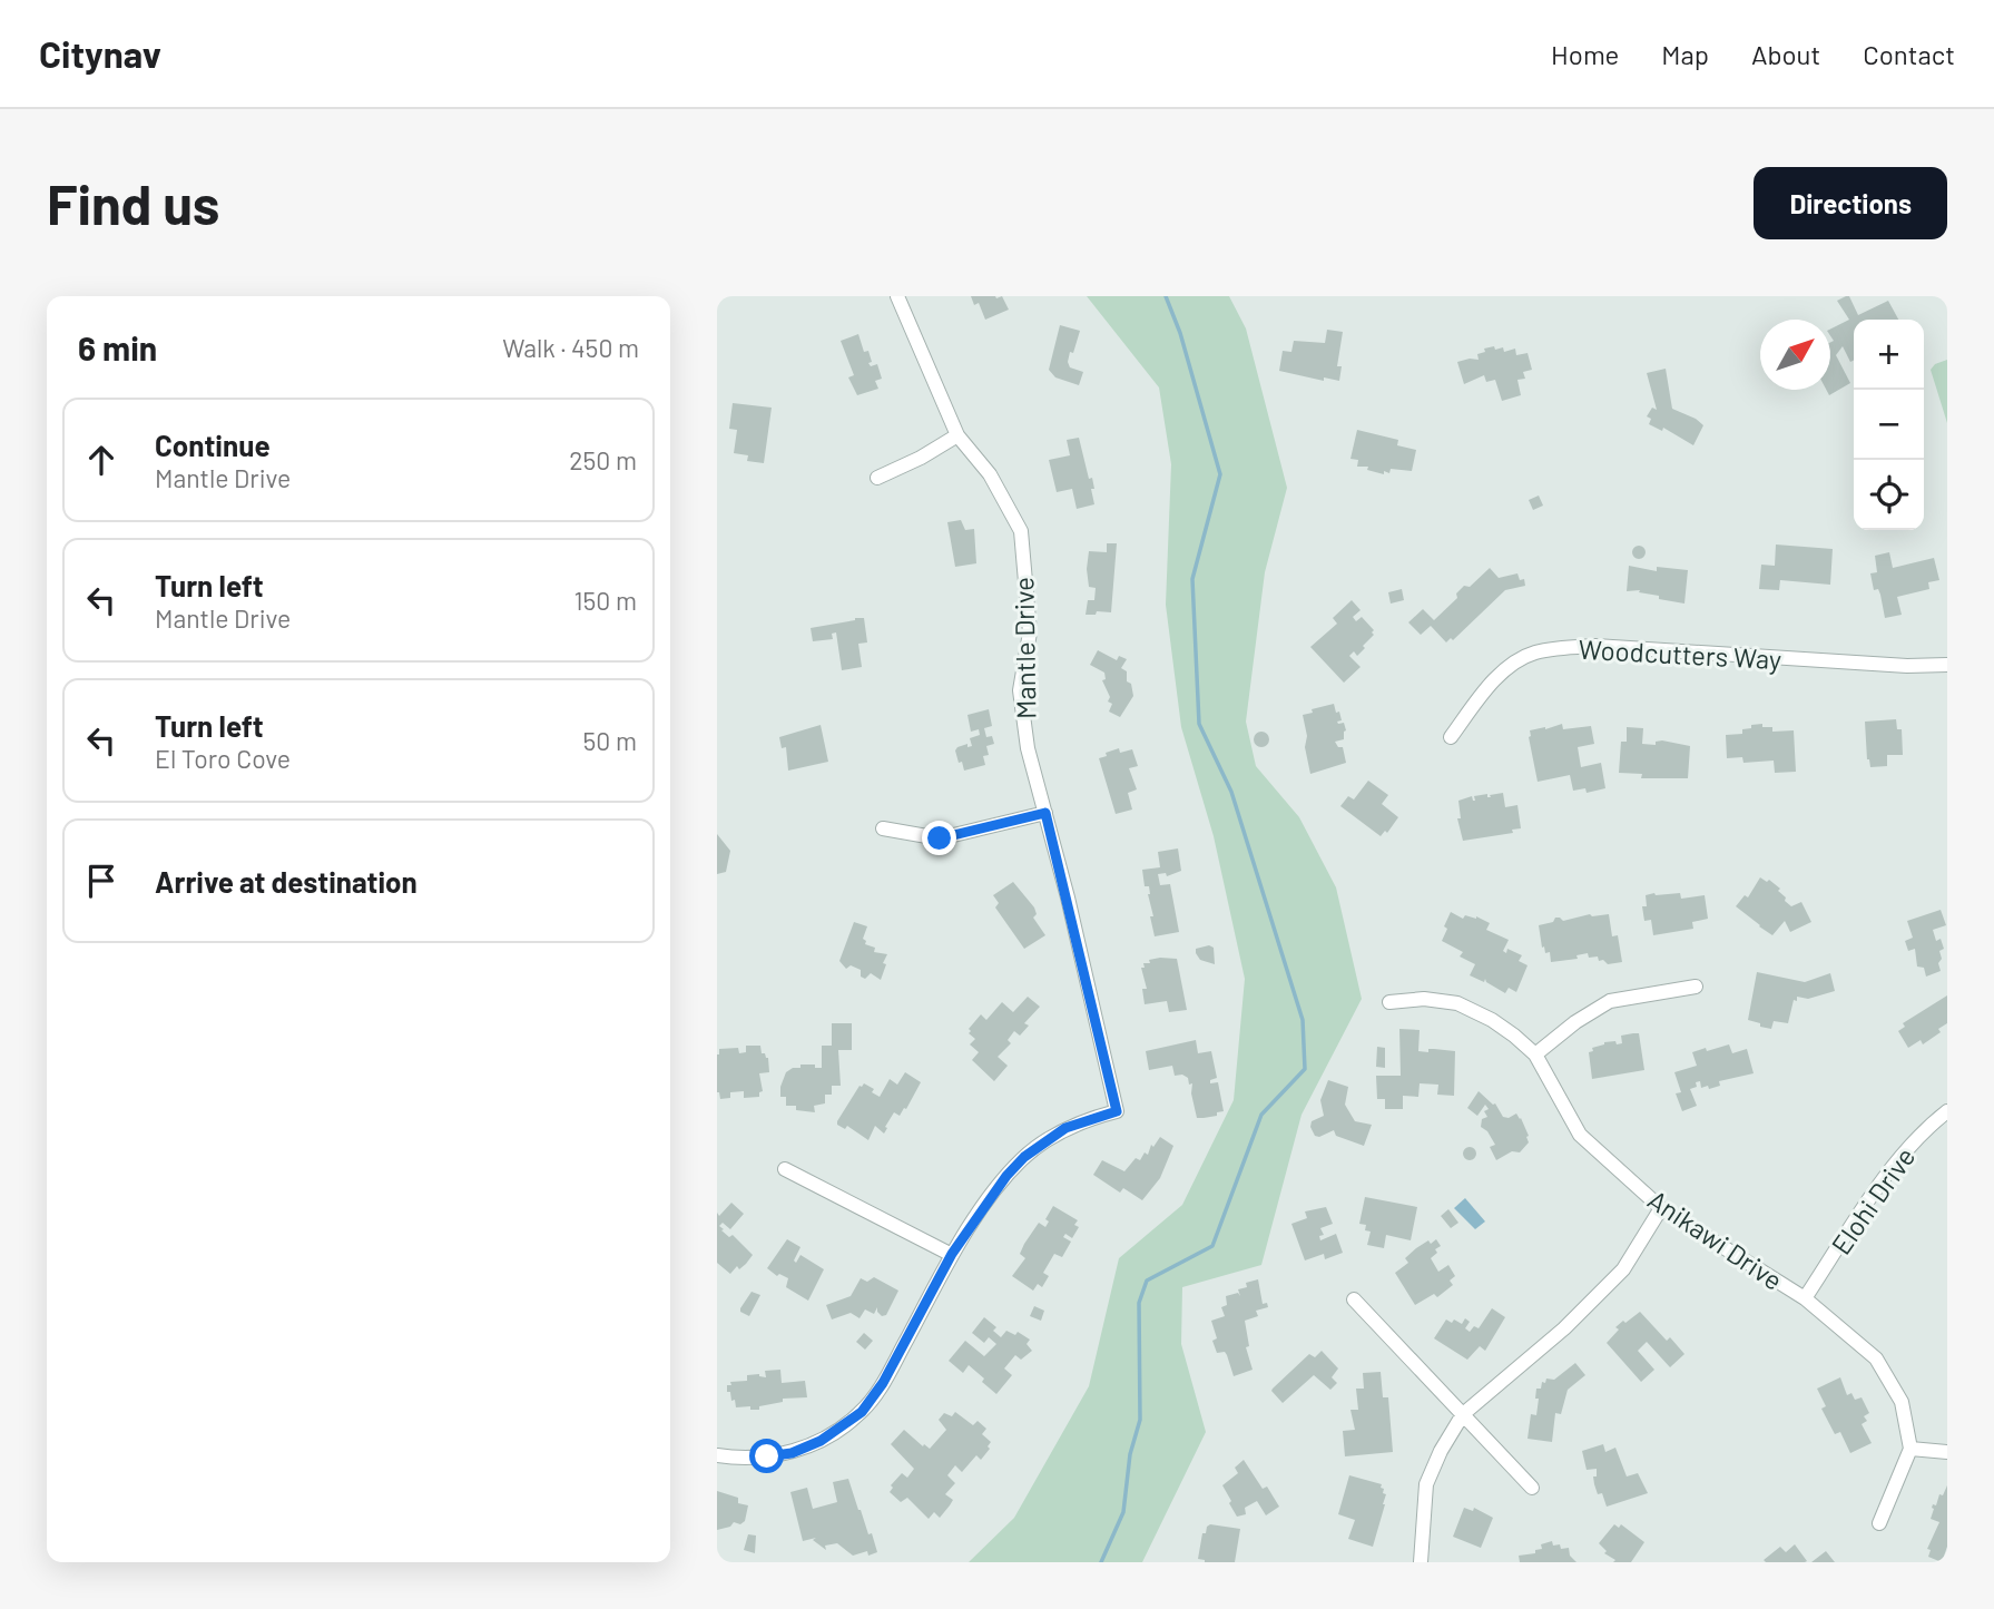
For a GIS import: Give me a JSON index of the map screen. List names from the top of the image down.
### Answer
{
  "streets": {
    "street": [
      "Mantle Drive",
      "Woodcutters Way",
      "Elohi Drive",
      "Anikawi Drive"
    ]
  },
  "crossings": [
    ["Elohi Drive", "Anikawi Drive"]
  ],
  "north": "top right",
  "page": {
    "header": "Citynav",
    "nav": [
      "Home",
      "Map",
      "About",
      "Contact"
    ],
    "buttons": "Directions",
    "title": "Find us",
    "heading": ["6 min", "Walk · 450 m"],
    "map_buttons": ["+", "−"],
    "list": [
      ["Continue", "Mantle Drive", "250 m"],
      ["Turn left", "Mantle Drive", "150 m"],
      ["Turn left", "El Toro Cove", "50 m"],
      "Arrive at destination"
    ]
  }
}
